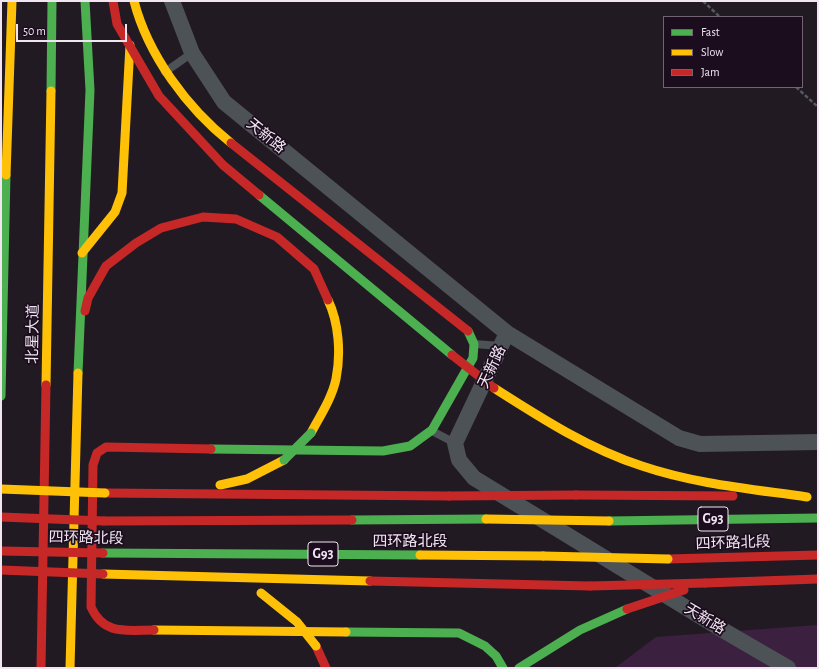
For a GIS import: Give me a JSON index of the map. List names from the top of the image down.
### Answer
{
  "streets": {
    "main road": ["北星大道", "G93", "四环路北段"],
    "street": ["天新路"]
  },
  "legend": ["Fast", "Slow", "Jam"],
  "scale_bar": "50 m"
}
